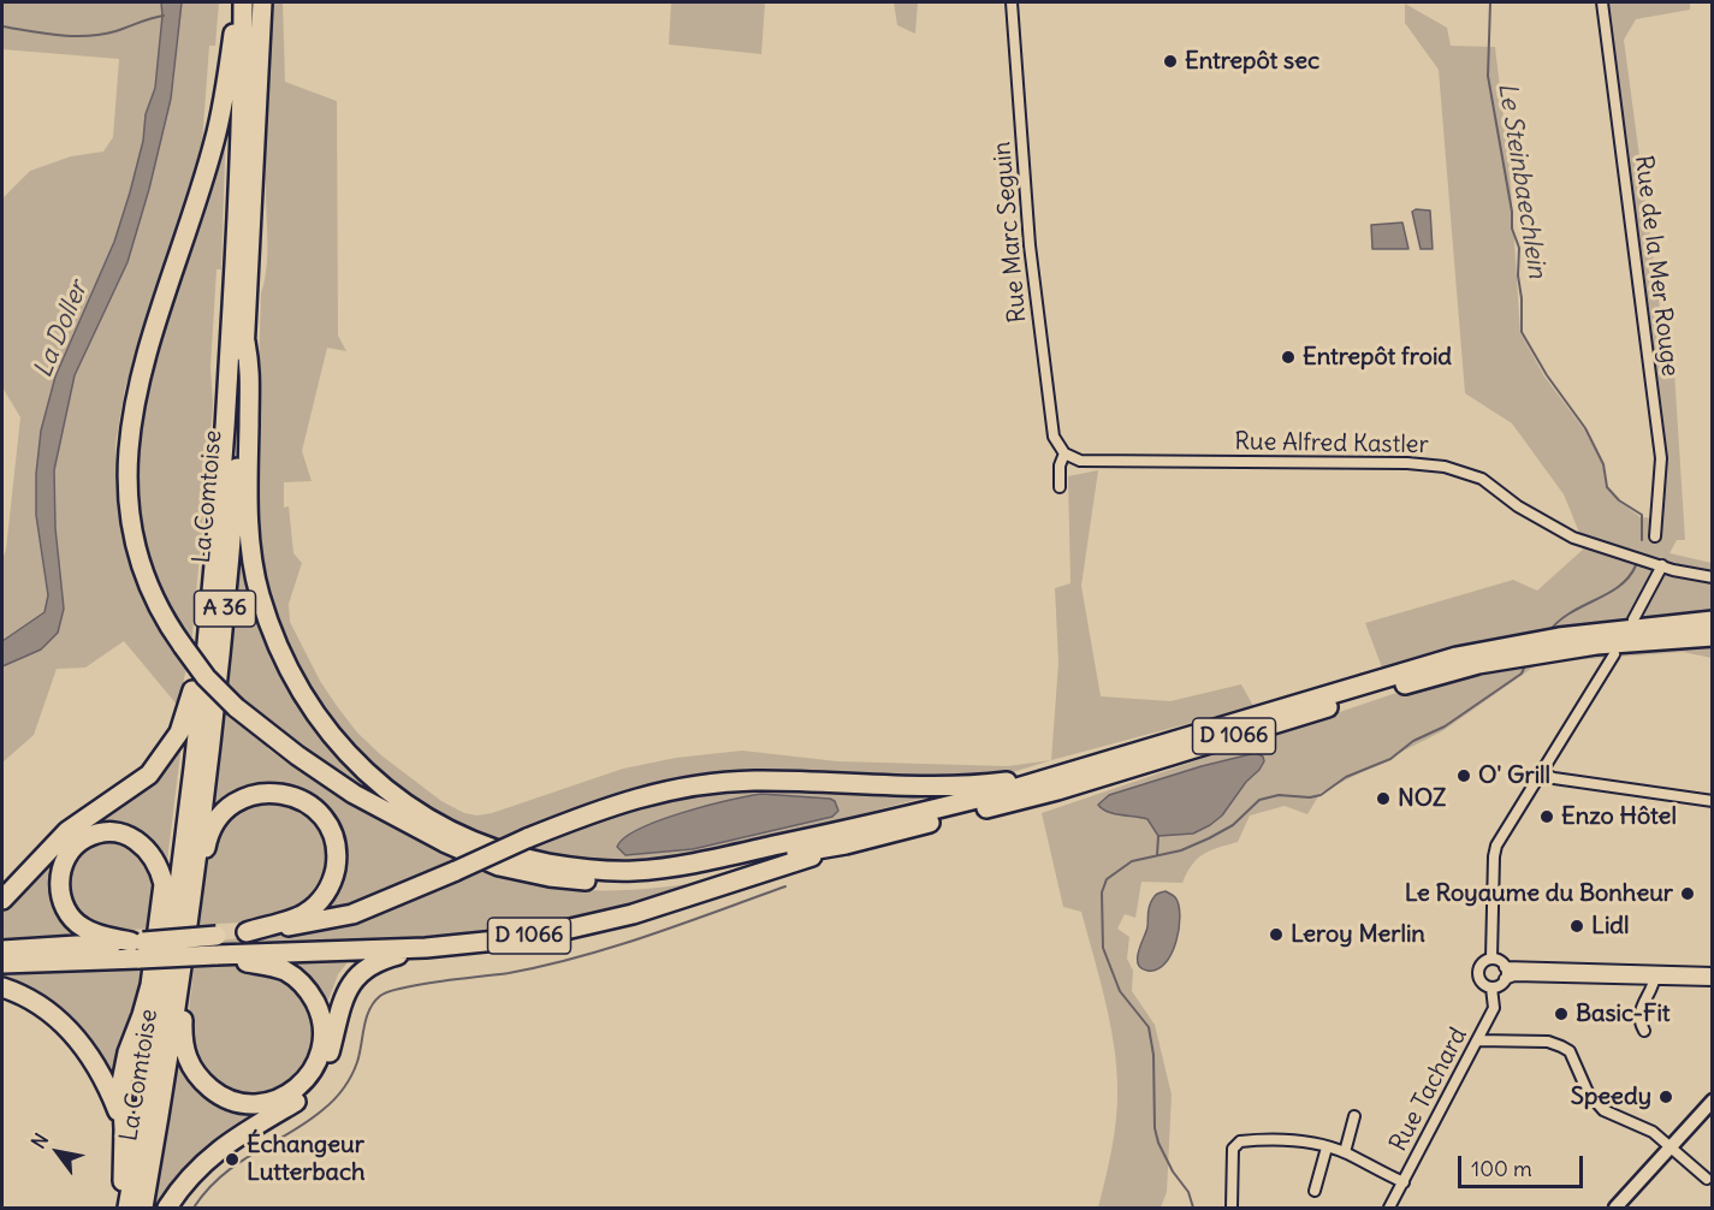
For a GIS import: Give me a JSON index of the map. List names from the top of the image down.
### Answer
{
  "streets": {
    "highway": ["La Comtoise", "A 36", "D 1066"],
    "street": [
      "Rue Marc Seguin",
      "Rue de la Mer Rouge",
      "Rue Alfred Kastler",
      "Rue Tachard"
    ]
  },
  "crossings": [
    ["Rue Marc Seguin", "Rue Alfred Kastler"]
  ],
  "water": ["Le Steinbaechlein", "La Doller"],
  "places": [
    "Entrepôt sec",
    "Entrepôt froid",
    "O' Grill",
    "NOZ",
    "Enzo Hôtel",
    "Le Royaume du Bonheur",
    "Lidl",
    "Leroy Merlin",
    "Basic-Fit",
    "Speedy",
    "Échangeur Lutterbach"
  ],
  "scale_bar": "100 m",
  "north": "top left"
}
